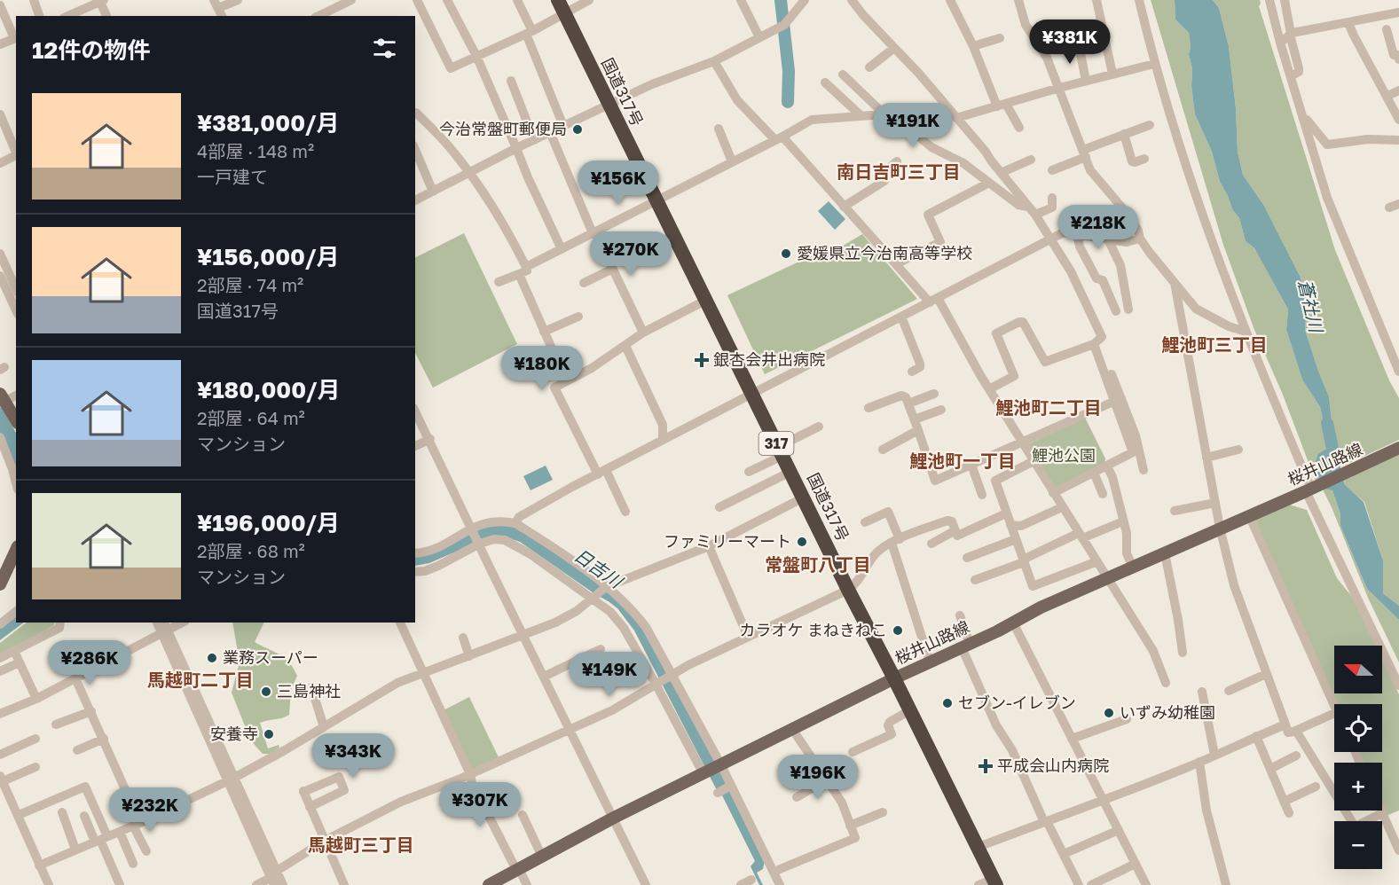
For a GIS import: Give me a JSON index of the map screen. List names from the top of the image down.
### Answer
{
  "streets": {
    "highway": ["国道317号", "317"],
    "main road": ["桜井山路線"]
  },
  "crossings": [
    ["国道317号", "桜井山路線"]
  ],
  "districts": [
    "南日吉町三丁目",
    "鯉池町三丁目",
    "鯉池町二丁目",
    "鯉池町一丁目",
    "常盤町八丁目",
    "馬越町二丁目",
    "馬越町三丁目"
  ],
  "water": ["蒼社川", "日吉川"],
  "parks": ["鯉池公園"],
  "places": {
    "other": [
      "今治常盤町郵便局",
      "愛媛県立今治南高等学校",
      "ファミリーマート",
      "カラオケ まねきねこ",
      "業務スーパー",
      "三島神社",
      "セブン-イレブン",
      "いずみ幼稚園",
      "安養寺"
    ],
    "health": ["銀杏会井出病院", "平成会山内病院"]
  },
  "north": "left",
  "page": {
    "heading": "12件の物件",
    "price": [
      "¥381K",
      "¥191K",
      "¥156K",
      "¥218K",
      "¥270K",
      "¥180K",
      "¥286K",
      "¥149K",
      "¥343K",
      "¥196K",
      "¥307K",
      "¥232K"
    ],
    "list": [
      {
        "name": "¥381,000/月",
        "note": "4部屋 · 148 m² · 一戸建て"
      },
      {
        "name": "¥156,000/月",
        "note": "2部屋 · 74 m² · 国道317号"
      },
      {
        "name": "¥180,000/月",
        "note": "2部屋 · 64 m² · マンション"
      },
      {
        "name": "¥196,000/月",
        "note": "2部屋 · 68 m² · マンション"
      }
    ],
    "map_buttons": ["+", "−"]
  }
}
